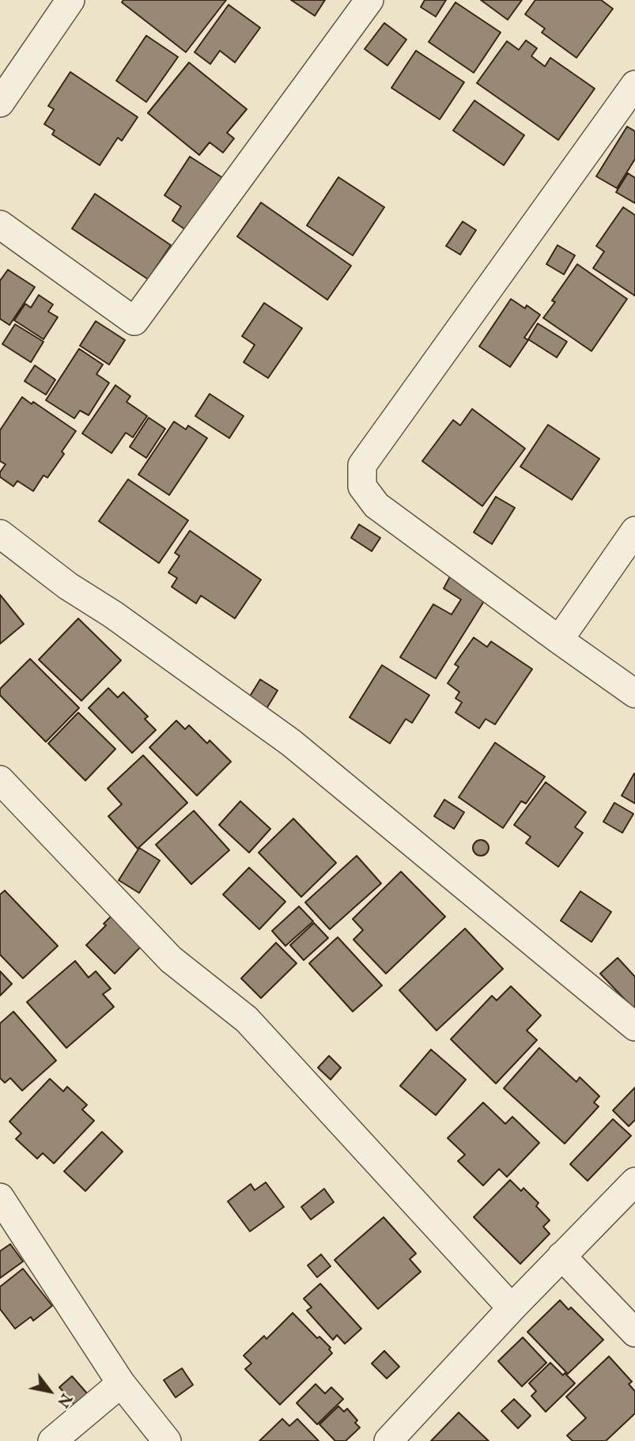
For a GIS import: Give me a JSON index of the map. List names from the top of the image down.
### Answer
{
  "north": "bottom right"
}
